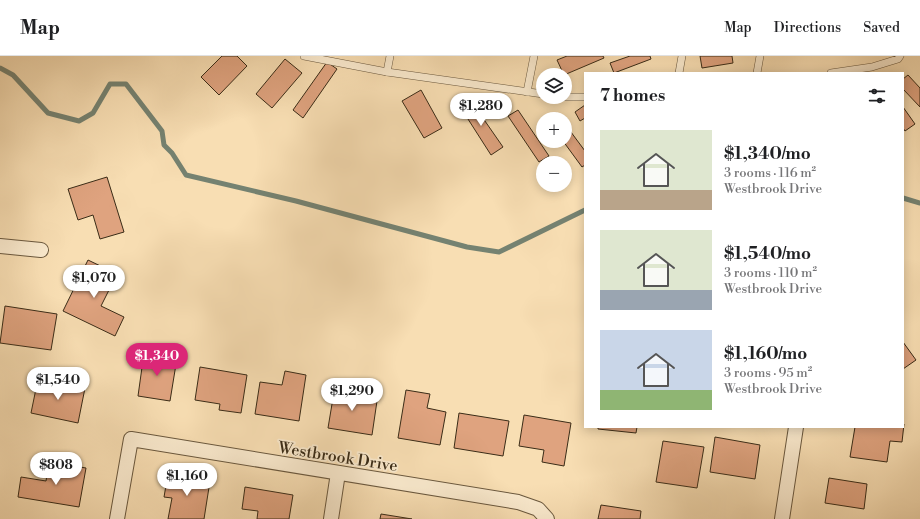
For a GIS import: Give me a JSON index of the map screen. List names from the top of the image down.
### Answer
{
  "streets": {
    "street": ["Westbrook Drive"]
  },
  "page": {
    "header": "Map",
    "nav": ["Map", "Directions", "Saved"],
    "map_buttons": ["+", "−"],
    "heading": "7 homes",
    "price": [
      "$1,280",
      "$1,070",
      "$1,340",
      "$1,540",
      "$1,290",
      "$808",
      "$1,160"
    ],
    "list": [
      {
        "name": "$1,340/mo",
        "note": "3 rooms · 116 m² · Westbrook Drive"
      },
      {
        "name": "$1,540/mo",
        "note": "3 rooms · 110 m² · Westbrook Drive"
      },
      {
        "name": "$1,160/mo",
        "note": "3 rooms · 95 m² · Westbrook Drive"
      }
    ]
  }
}
